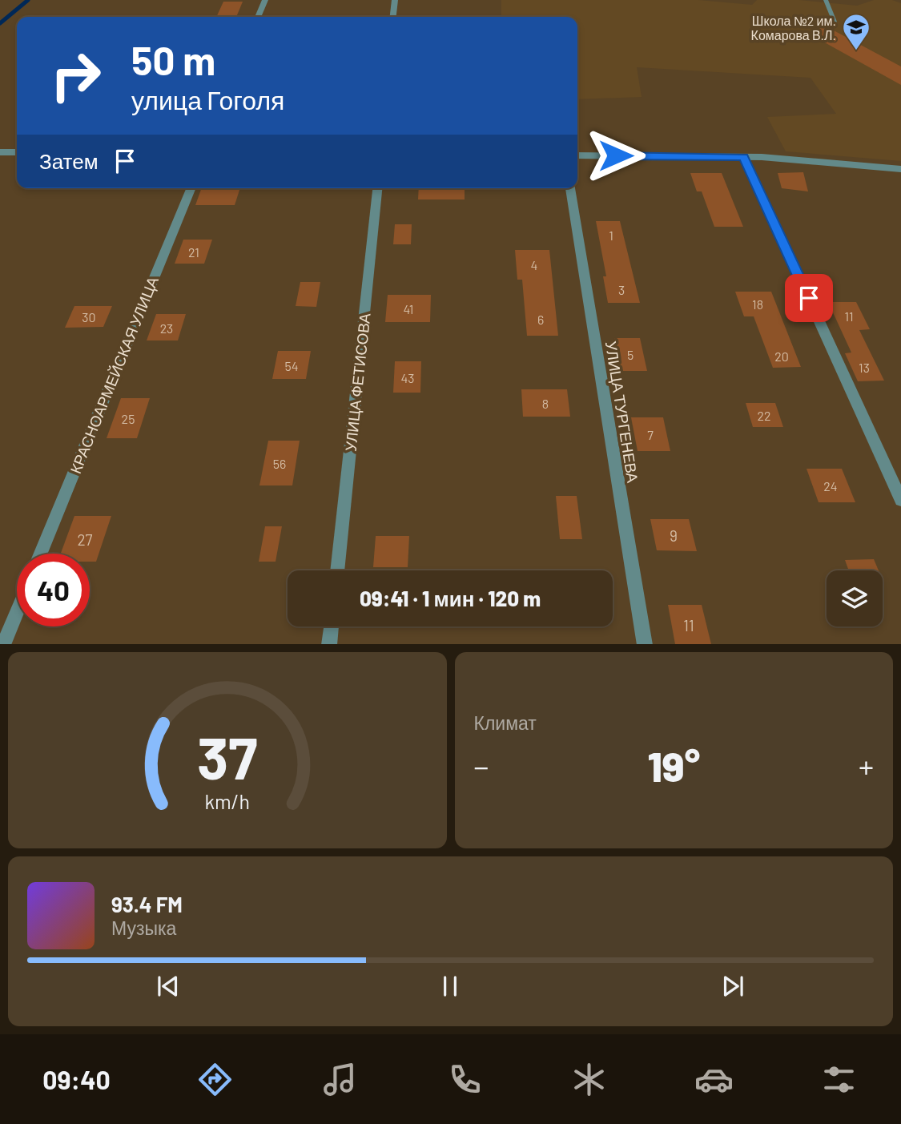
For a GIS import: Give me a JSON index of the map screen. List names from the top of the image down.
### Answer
{
  "streets": {
    "street": ["КРАСНОАРМЕЙСКАЯ УЛИЦА", "УЛИЦА ФЕТИСОВА", "УЛИЦА ТУРГЕНЕВА"]
  },
  "places": {
    "school or university": ["Школа №2 им. Комарова В.Л."]
  },
  "house_numbers": [
    "1",
    "21",
    "4",
    "3",
    "18",
    "41",
    "11",
    "30",
    "6",
    "23",
    "5",
    "20",
    "54",
    "13",
    "43",
    "8",
    "22",
    "25",
    "7",
    "56",
    "24",
    "9",
    "27",
    "11"
  ],
  "page": {
    "turn": ["50 m", "улица Гоголя"],
    "then": "Затем",
    "limit": "40",
    "trip": "09:41 · 1 мин · 120 m",
    "tile": "Климат",
    "heat": ["−", "19°", "+"],
    "song": ["93.4 FM", "Музыка"],
    "tabs": "09:40",
    "gauge": ["37", "km/h"]
  }
}
